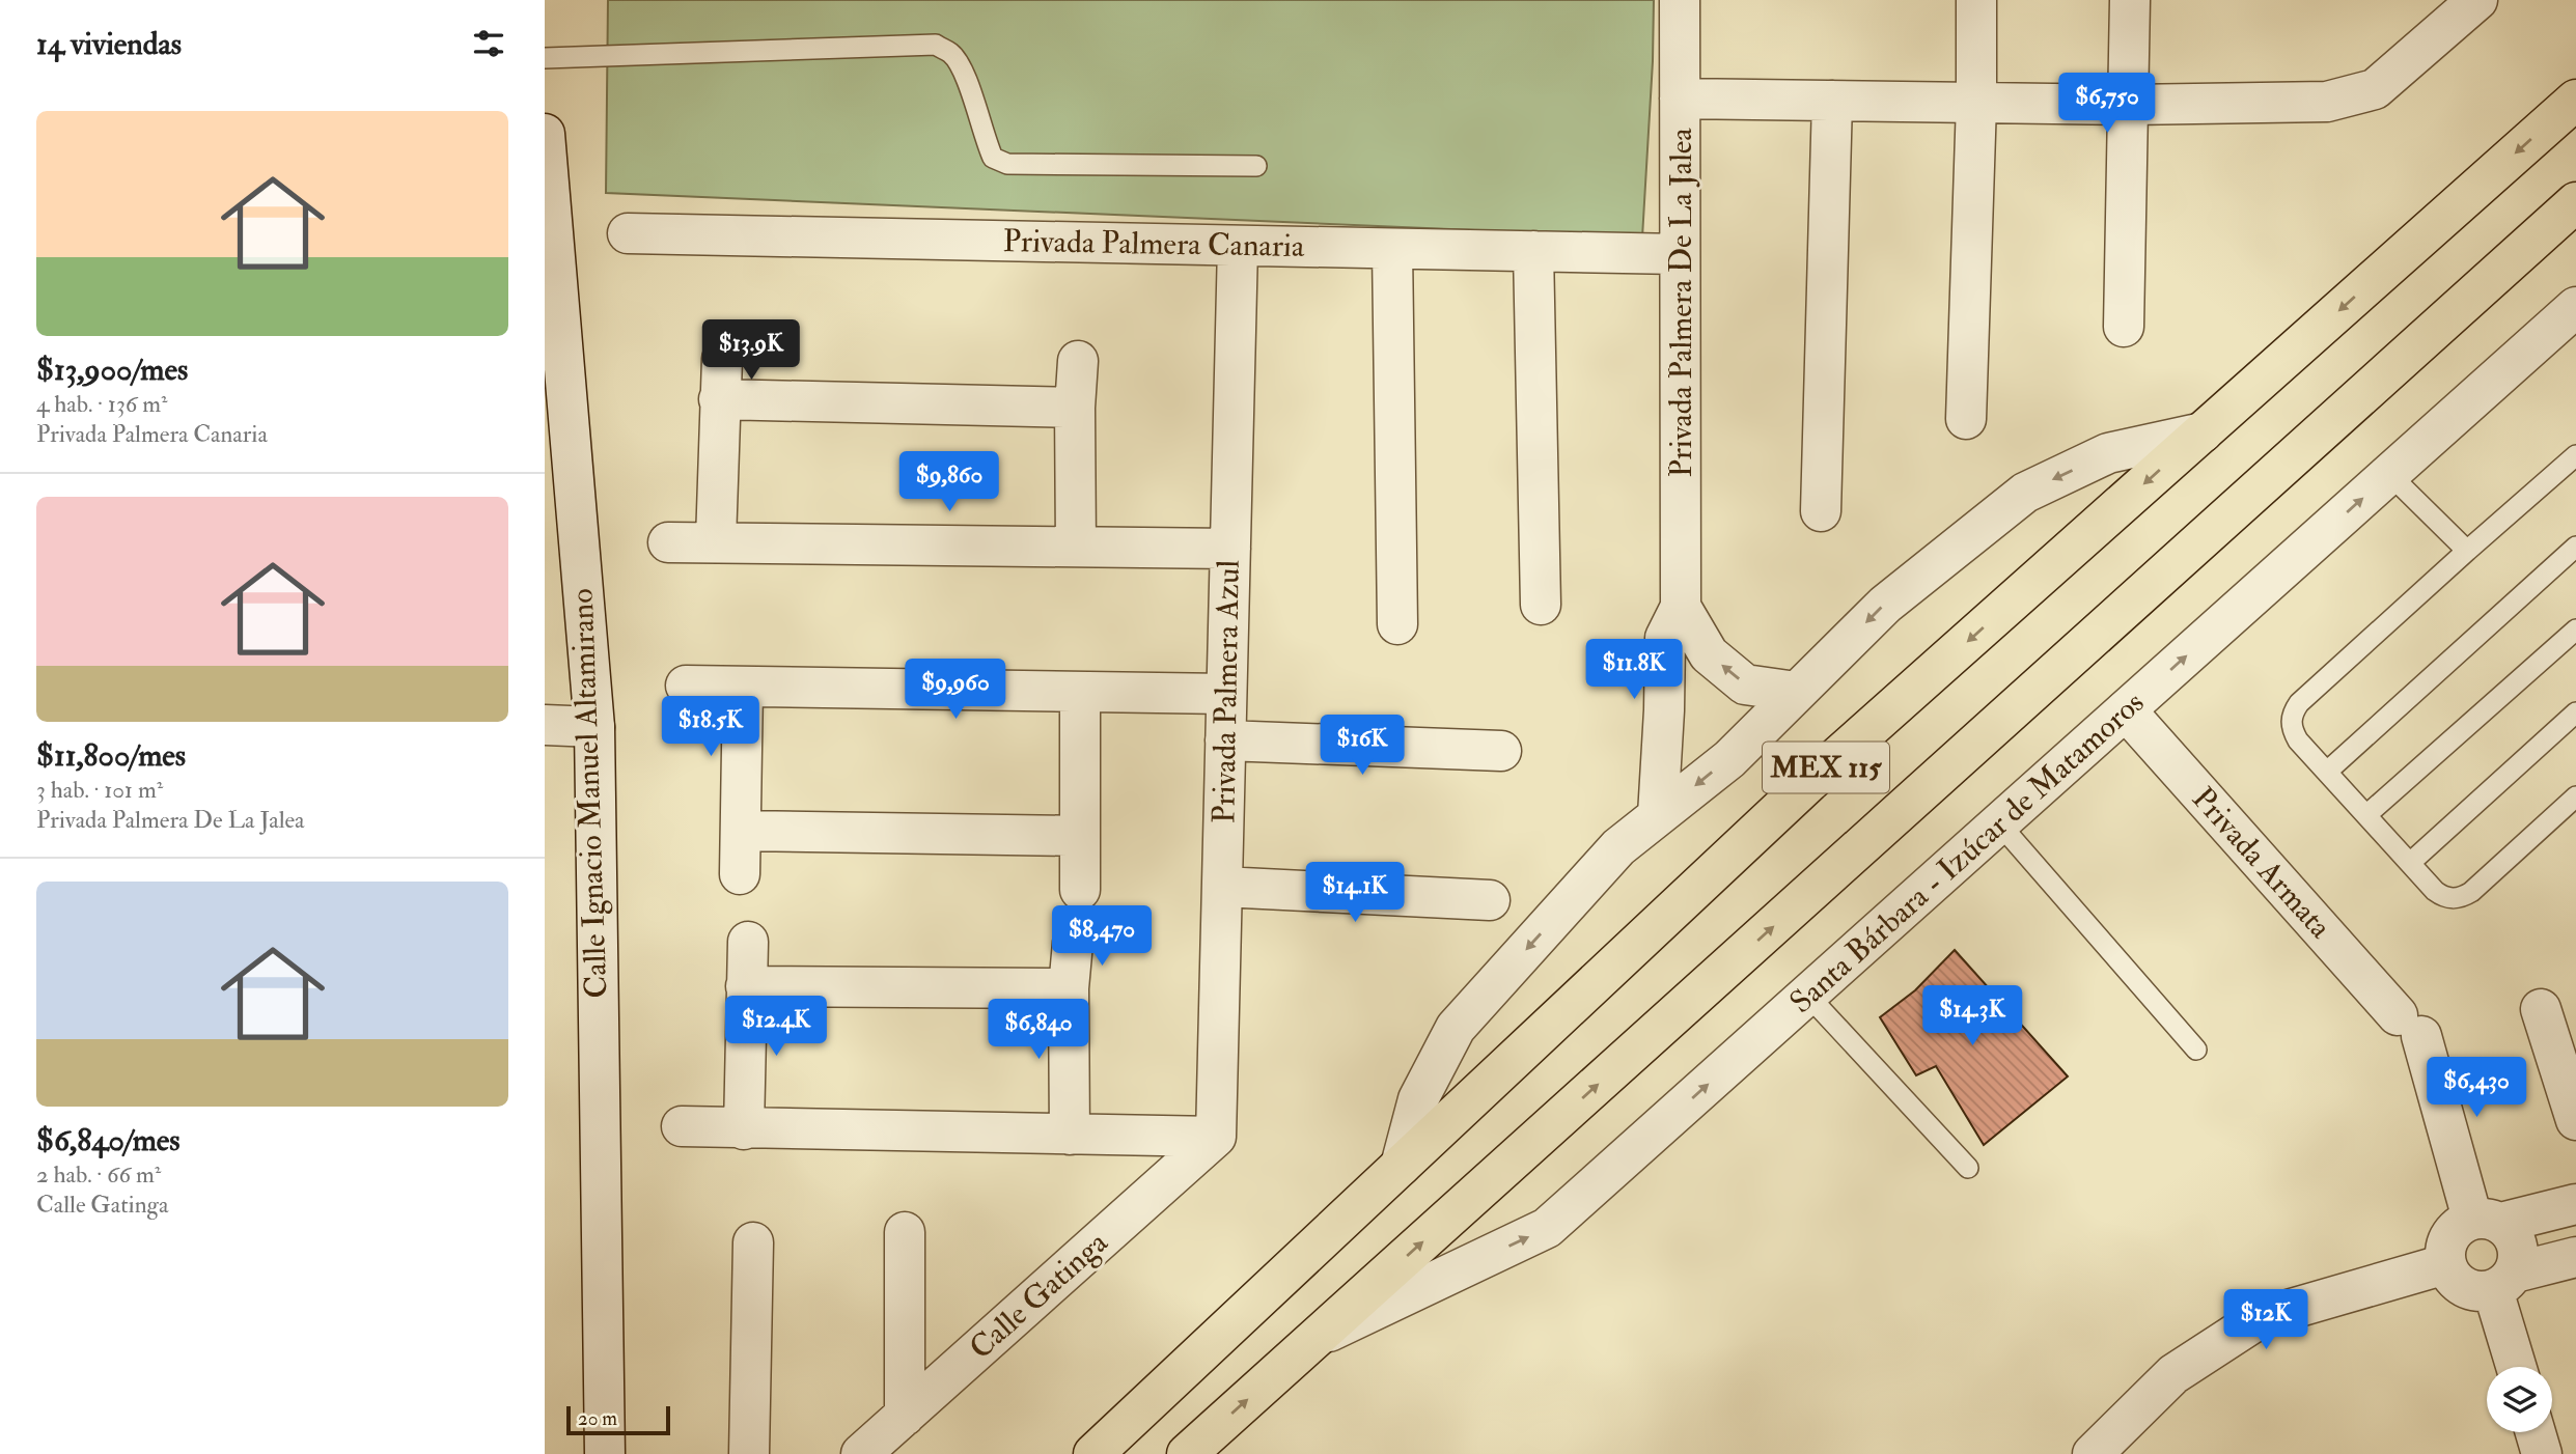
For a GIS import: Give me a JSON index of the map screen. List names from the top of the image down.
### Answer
{
  "streets": {
    "main road": ["MEX 115"],
    "street": [
      "Privada Palmera Canaria",
      "Privada Palmera De La Jalea",
      "Privada Palmera Azul",
      "Calle Ignacio Manuel Altamirano",
      "Santa Bárbara - Izúcar de Matamoros",
      "Privada Armata",
      "Calle Gatinga"
    ]
  },
  "crossings": [
    ["Privada Palmera Canaria", "Privada Palmera De La Jalea"],
    ["Privada Palmera Canaria", "Privada Palmera Azul"],
    ["Privada Palmera Azul", "Calle Gatinga"],
    ["MEX 115", "Santa Bárbara - Izúcar de Matamoros"],
    ["Santa Bárbara - Izúcar de Matamoros", "Privada Armata"]
  ],
  "scale_bar": "20 m",
  "page": {
    "heading": "14 viviendas",
    "price": [
      "$6,750",
      "$13.9K",
      "$9,860",
      "$11.8K",
      "$9,960",
      "$18.5K",
      "$16K",
      "$14.1K",
      "$8,470",
      "$14.3K",
      "$12.4K",
      "$6,840",
      "$6,430",
      "$12K"
    ],
    "list": [
      {
        "name": "$13,900/mes",
        "note": "4 hab. · 136 m² · Privada Palmera Canaria"
      },
      {
        "name": "$11,800/mes",
        "note": "3 hab. · 101 m² · Privada Palmera De La Jalea"
      },
      {
        "name": "$6,840/mes",
        "note": "2 hab. · 66 m² · Calle Gatinga"
      }
    ],
    "scale": "20 m"
  }
}
